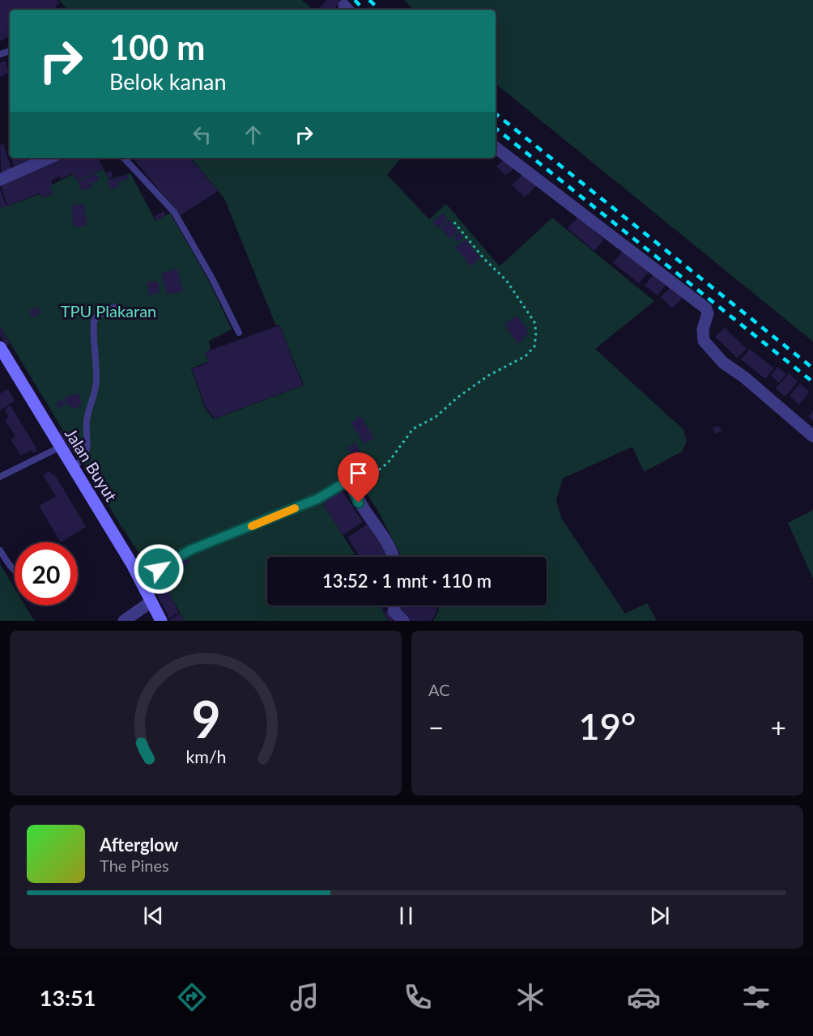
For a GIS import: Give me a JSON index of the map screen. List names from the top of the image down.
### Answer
{
  "streets": {
    "street": ["Jalan Buyut"]
  },
  "parks": ["TPU Plakaran"],
  "page": {
    "turn": ["100 m", "Belok kanan"],
    "limit": "20",
    "trip": "13:52 · 1 mnt · 110 m",
    "tile": "AC",
    "heat": ["−", "19°", "+"],
    "song": ["Afterglow", "The Pines"],
    "tabs": "13:51",
    "gauge": ["9", "km/h"]
  }
}
